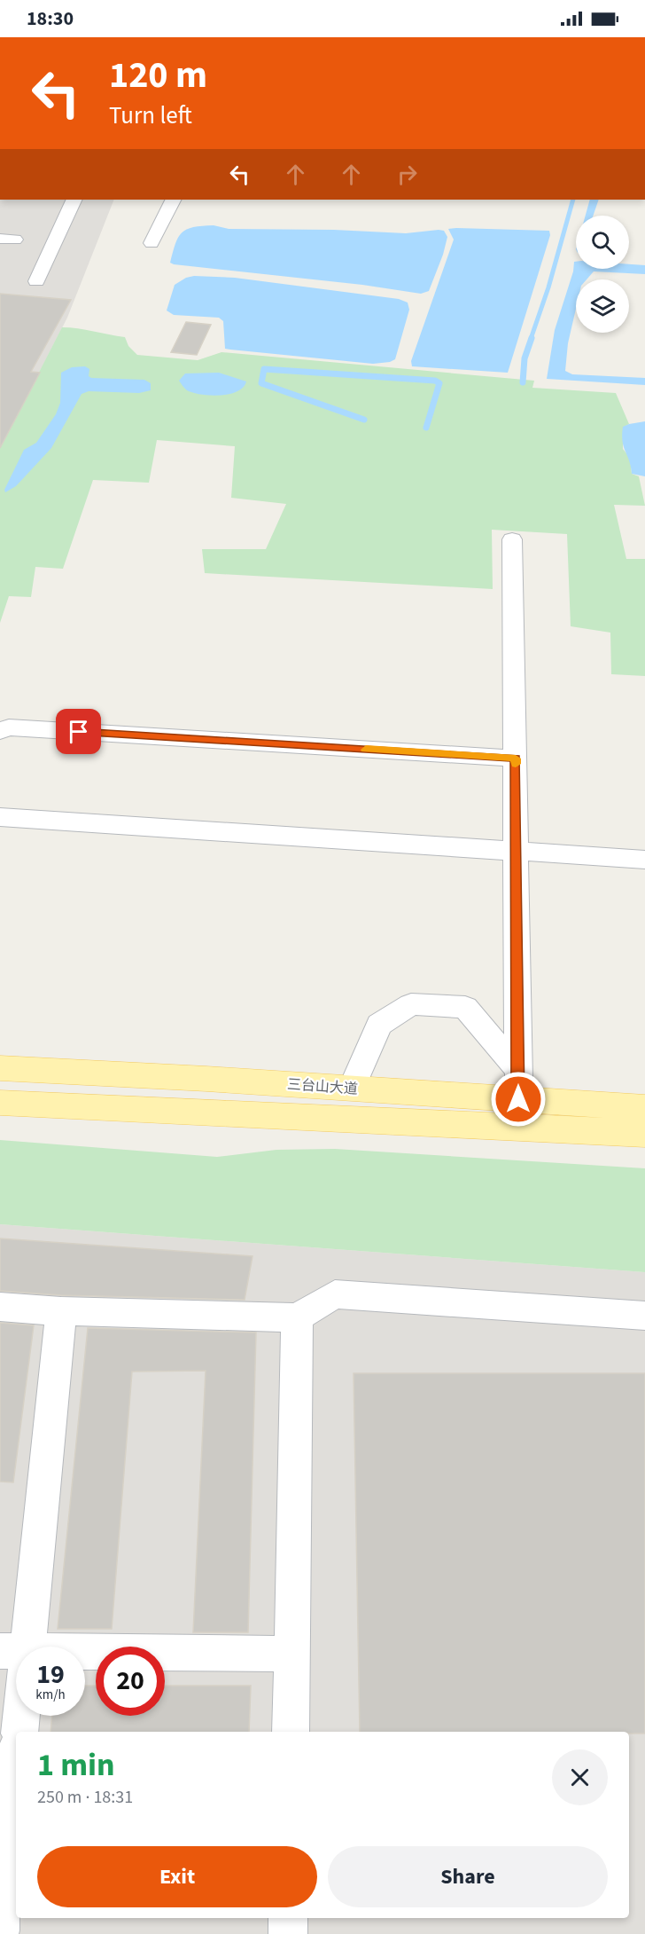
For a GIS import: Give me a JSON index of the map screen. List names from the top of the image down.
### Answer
{
  "streets": {
    "main road": ["三台山大道"]
  },
  "page": {
    "status": "18:30",
    "turn": ["120 m", "Turn left"],
    "speed": "19 km/h",
    "limit": "20",
    "heading": ["1 min", "250 m · 18:31"],
    "buttons": ["Exit", "Share"]
  }
}
